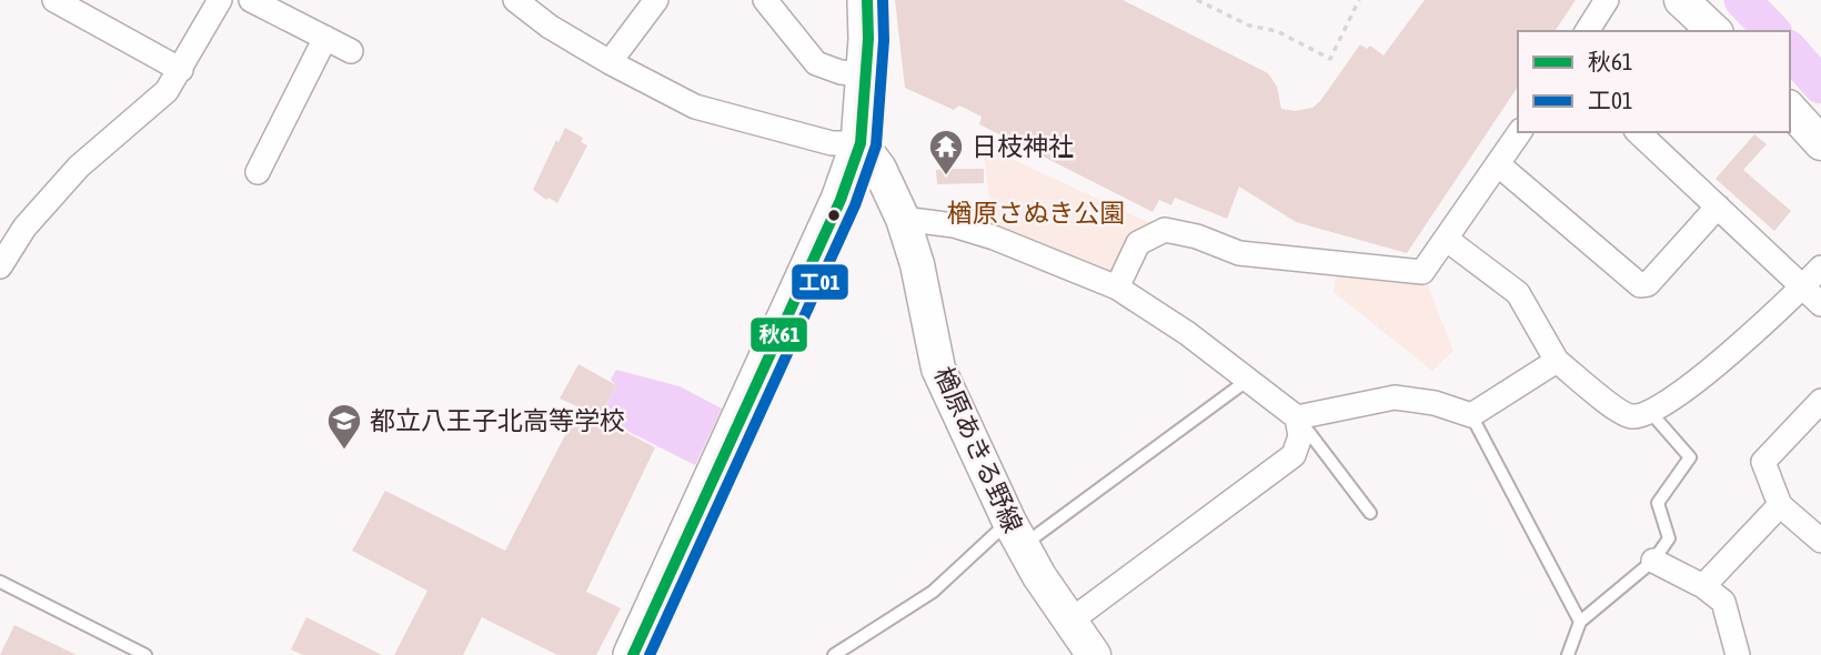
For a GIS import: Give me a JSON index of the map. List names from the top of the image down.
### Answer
{
  "streets": {
    "main road": ["楢原あきる野線"]
  },
  "parks": ["楢原さぬき公園"],
  "places": {
    "temple": ["日枝神社"],
    "school or university": ["都立八王子北高等学校"]
  },
  "lines": ["transit line 秋61", "transit line 工01"],
  "legend": ["秋61", "工01"]
}
